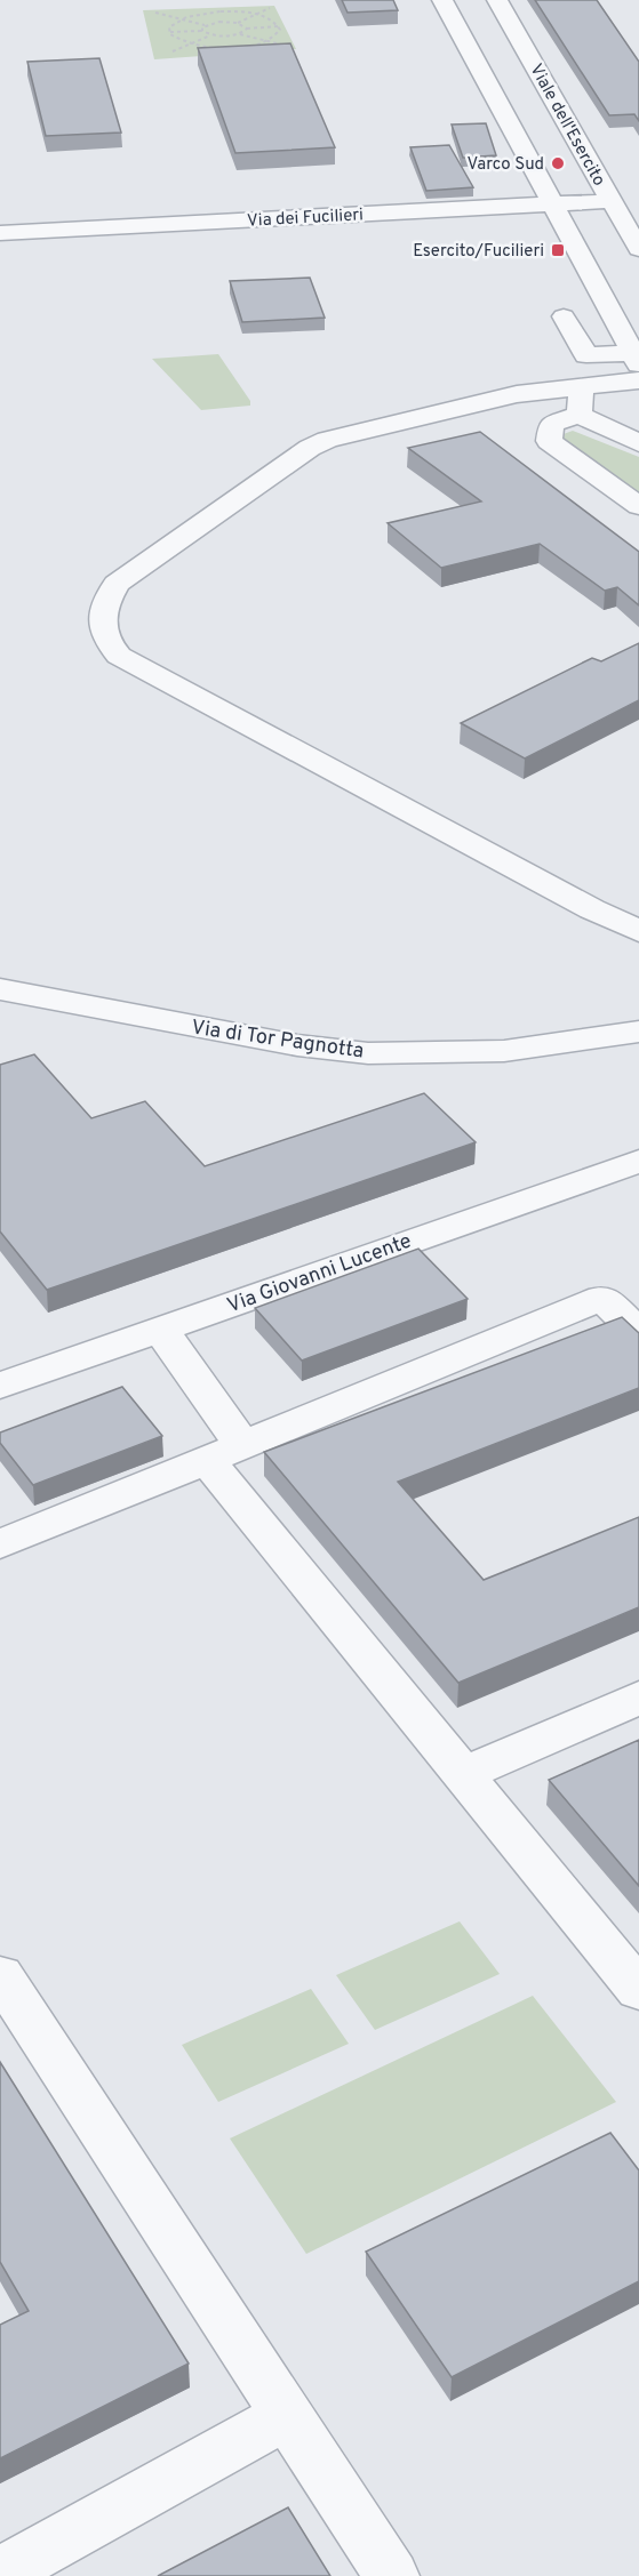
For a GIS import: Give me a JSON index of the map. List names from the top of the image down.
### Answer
{
  "streets": {
    "street": [
      "Viale dell'Esercito",
      "Via dei Fucilieri",
      "Via di Tor Pagnotta",
      "Via Giovanni Lucente"
    ]
  },
  "crossings": [
    ["Viale dell'Esercito", "Via dei Fucilieri"]
  ],
  "places": {
    "other": ["Varco Sud"],
    "transit": ["Esercito/Fucilieri"]
  }
}
